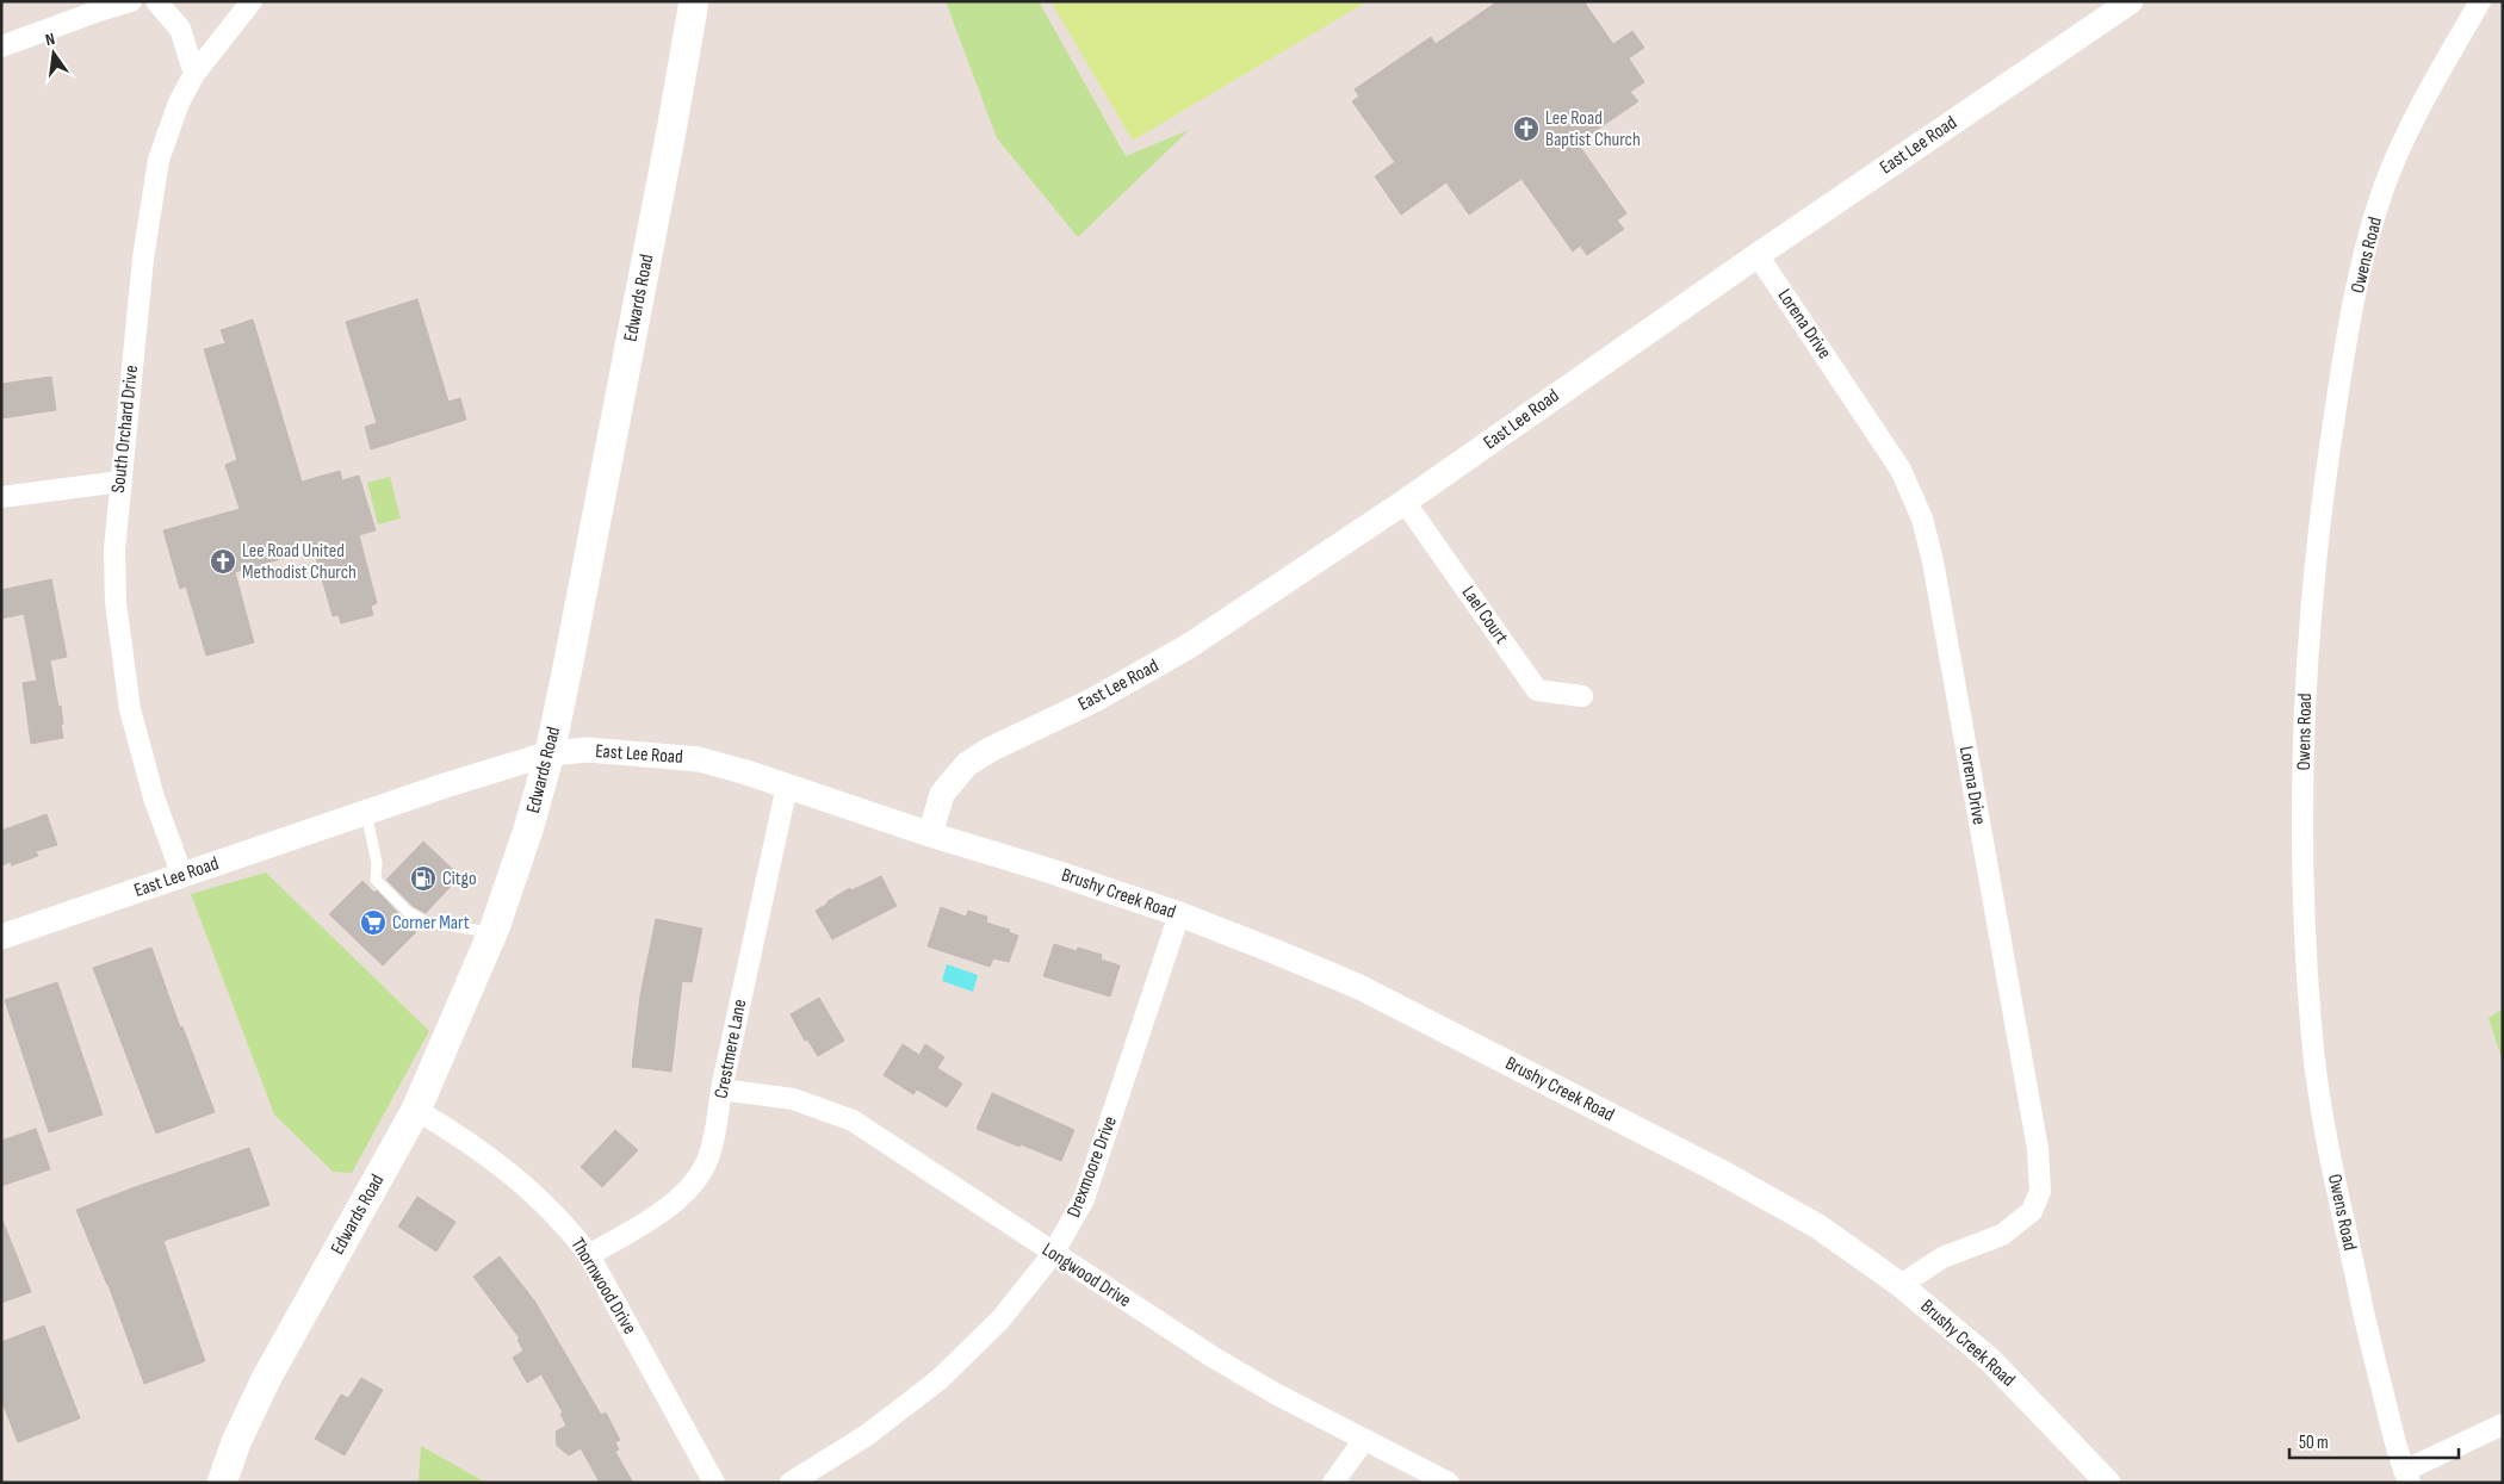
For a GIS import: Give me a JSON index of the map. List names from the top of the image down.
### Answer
{
  "streets": {
    "main road": ["Edwards Road"],
    "street": [
      "East Lee Road",
      "Owens Road",
      "Lorena Drive",
      "South Orchard Drive",
      "Lael Court",
      "Brushy Creek Road",
      "Crestmere Lane",
      "Drexmoore Drive",
      "Longwood Drive",
      "Thornwood Drive"
    ]
  },
  "crossings": [
    ["East Lee Road", "Edwards Road"],
    ["East Lee Road", "Lorena Drive"],
    ["East Lee Road", "South Orchard Drive"],
    ["East Lee Road", "Lael Court"],
    ["East Lee Road", "Brushy Creek Road"],
    ["East Lee Road", "Crestmere Lane"],
    ["Edwards Road", "Thornwood Drive"],
    ["Lorena Drive", "Brushy Creek Road"],
    ["Brushy Creek Road", "Drexmoore Drive"],
    ["Crestmere Lane", "Longwood Drive"],
    ["Crestmere Lane", "Thornwood Drive"],
    ["Drexmoore Drive", "Longwood Drive"]
  ],
  "places": {
    "church": ["Lee Road Baptist Church", "Lee Road United Methodist Church"],
    "fuel station": ["Citgo"],
    "supermarket": ["Corner Mart"]
  },
  "scale_bar": "50 m",
  "north": "top"
}
